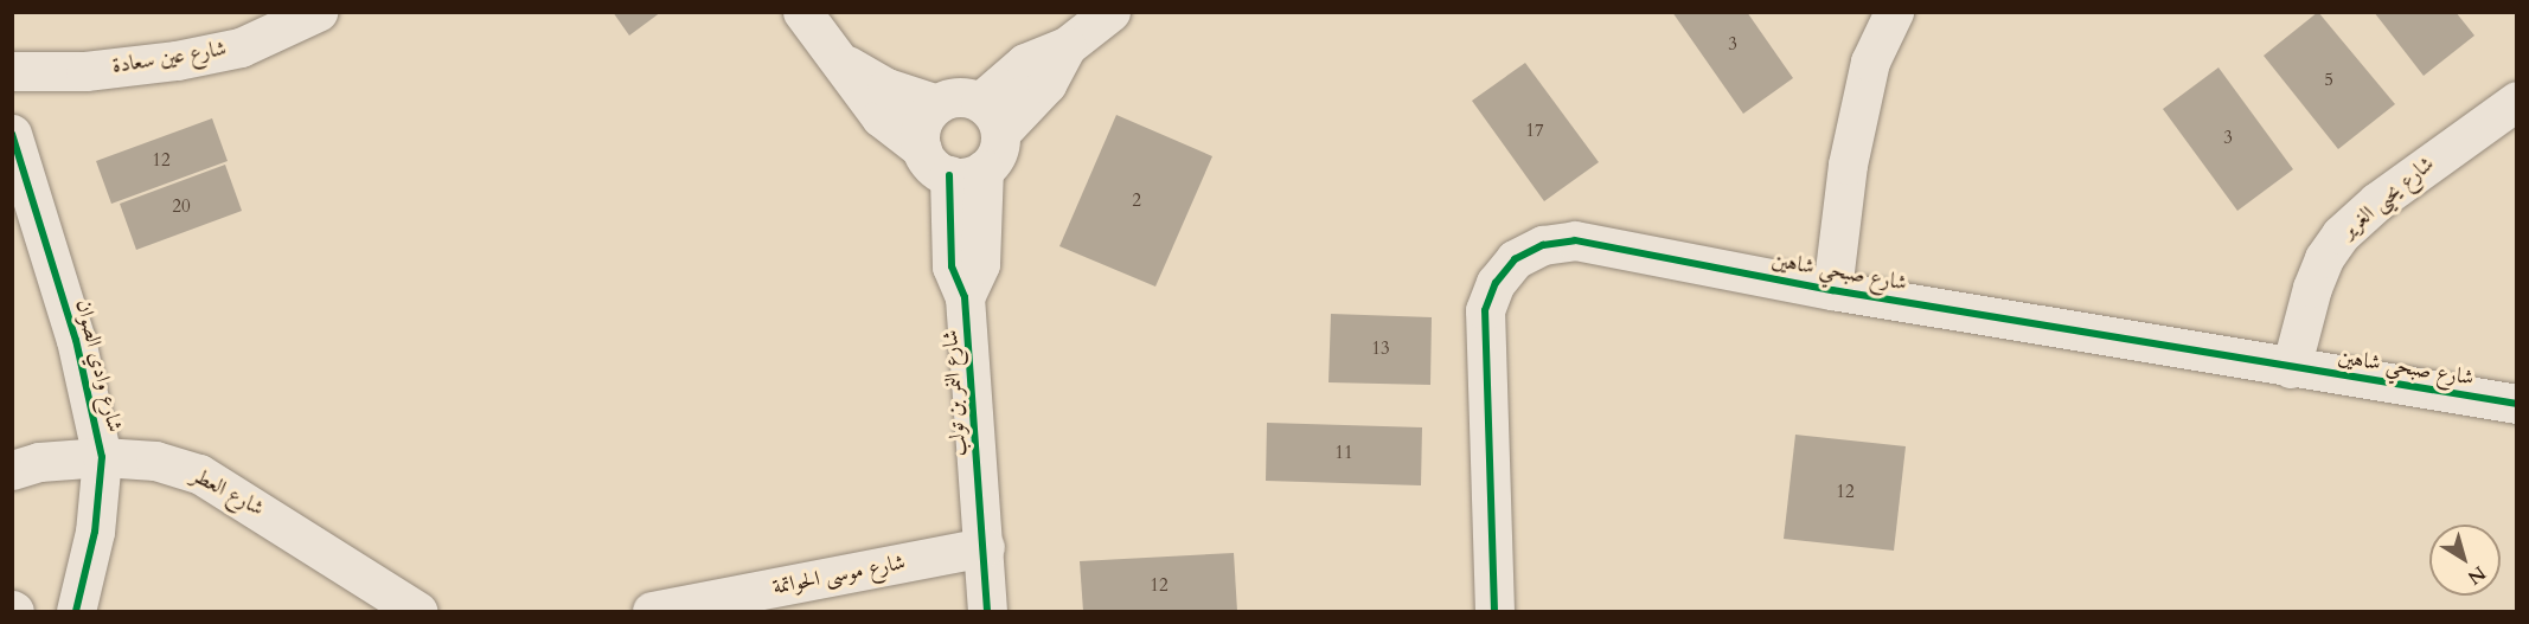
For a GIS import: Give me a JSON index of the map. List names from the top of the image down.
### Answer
{
  "streets": {
    "street": [
      "شارع عين سعادة",
      "شارع يحيى الغرير",
      "شارع صبحي شاهين",
      "شارع وادي الصوان",
      "شارع النمر بن تولب",
      "شارع العطر",
      "شارع موسى الحواتمة"
    ]
  },
  "crossings": [
    ["شارع يحيى الغرير", "شارع صبحي شاهين"],
    ["شارع وادي الصوان", "شارع العطر"],
    ["شارع النمر بن تولب", "شارع موسى الحواتمة"]
  ],
  "house_numbers": [
    "3",
    "5",
    "17",
    "3",
    "12",
    "2",
    "20",
    "13",
    "11",
    "12",
    "12"
  ],
  "north": "bottom right"
}
